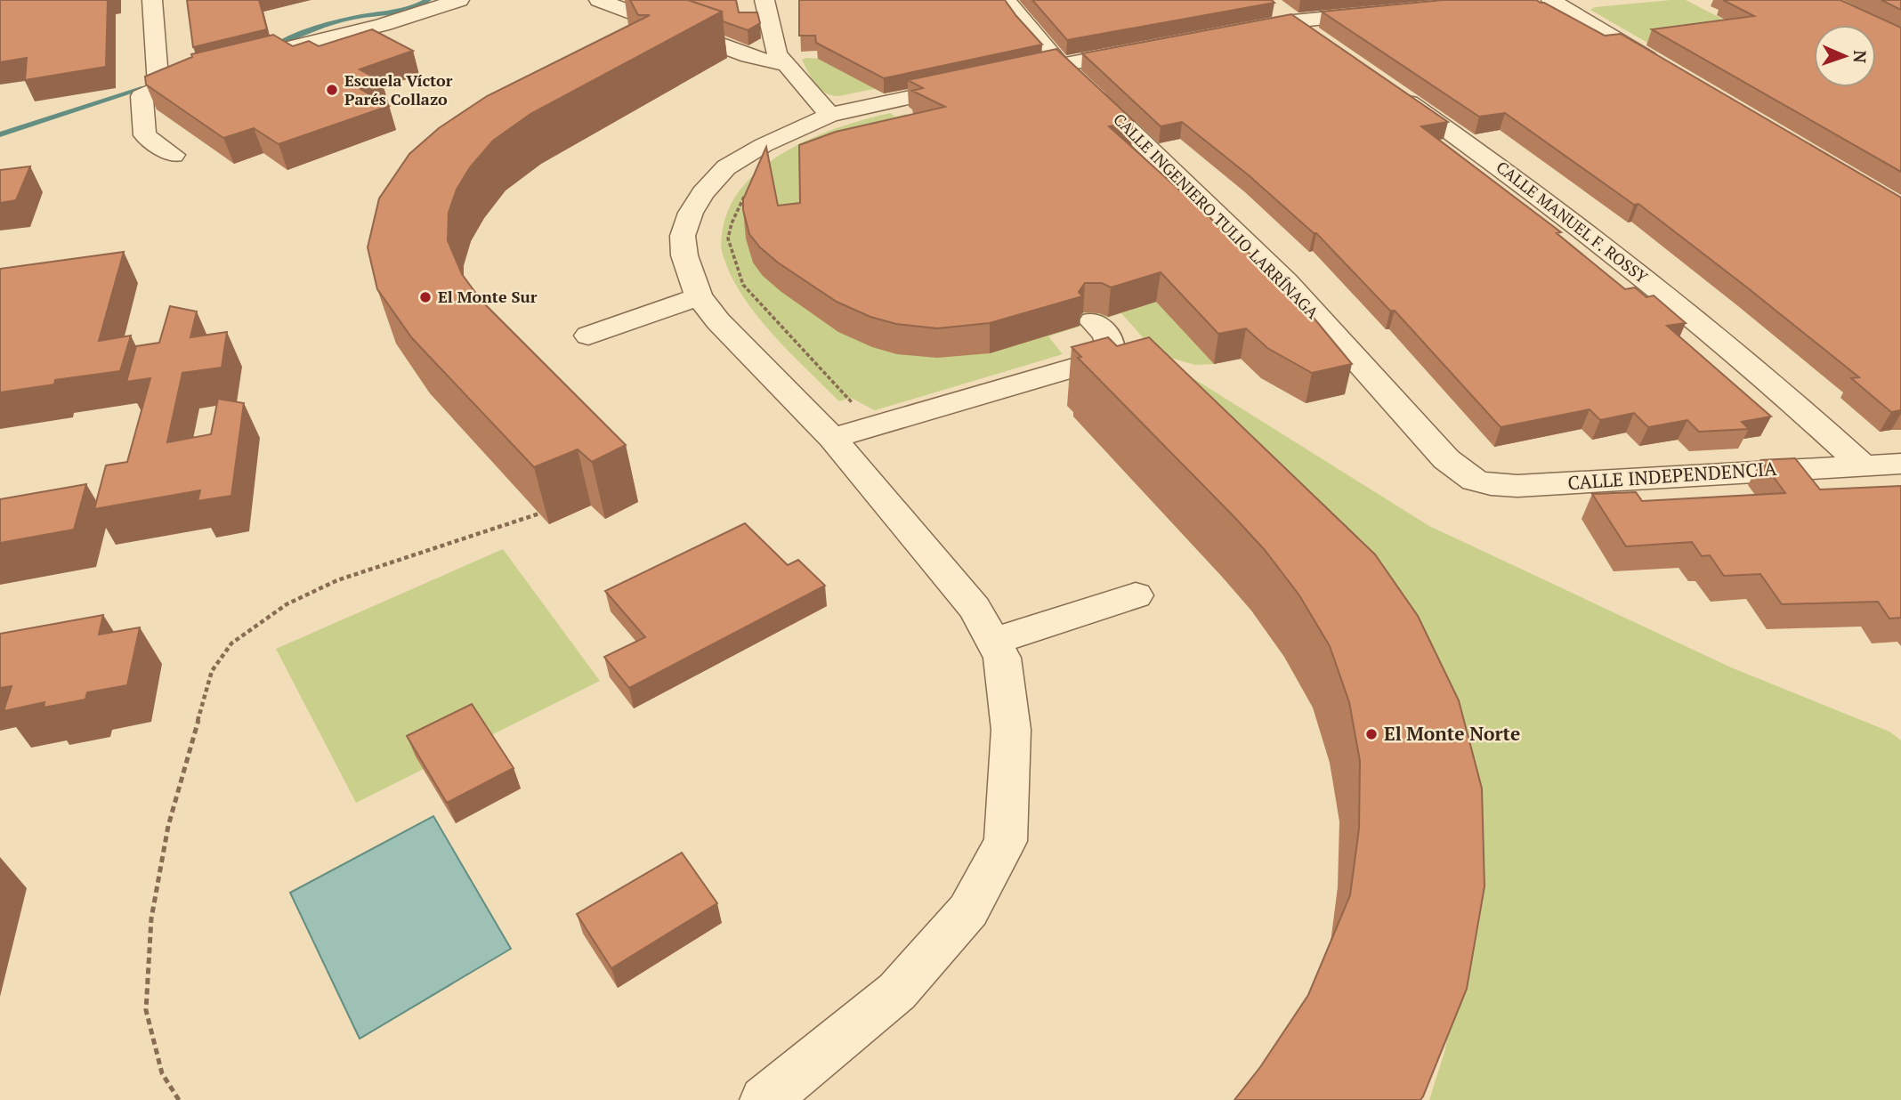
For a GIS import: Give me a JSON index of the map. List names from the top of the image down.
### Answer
{
  "streets": {
    "street": ["CALLE INGENIERO TULIO LARRÍNAGA", "CALLE MANUEL F. ROSSY", "CALLE INDEPENDENCIA"]
  },
  "crossings": [
    ["CALLE INGENIERO TULIO LARRÍNAGA", "CALLE INDEPENDENCIA"],
    ["CALLE MANUEL F. ROSSY", "CALLE INDEPENDENCIA"]
  ],
  "places": ["Escuela Víctor Parés Collazo", "El Monte Sur", "El Monte Norte"],
  "north": "right"
}
